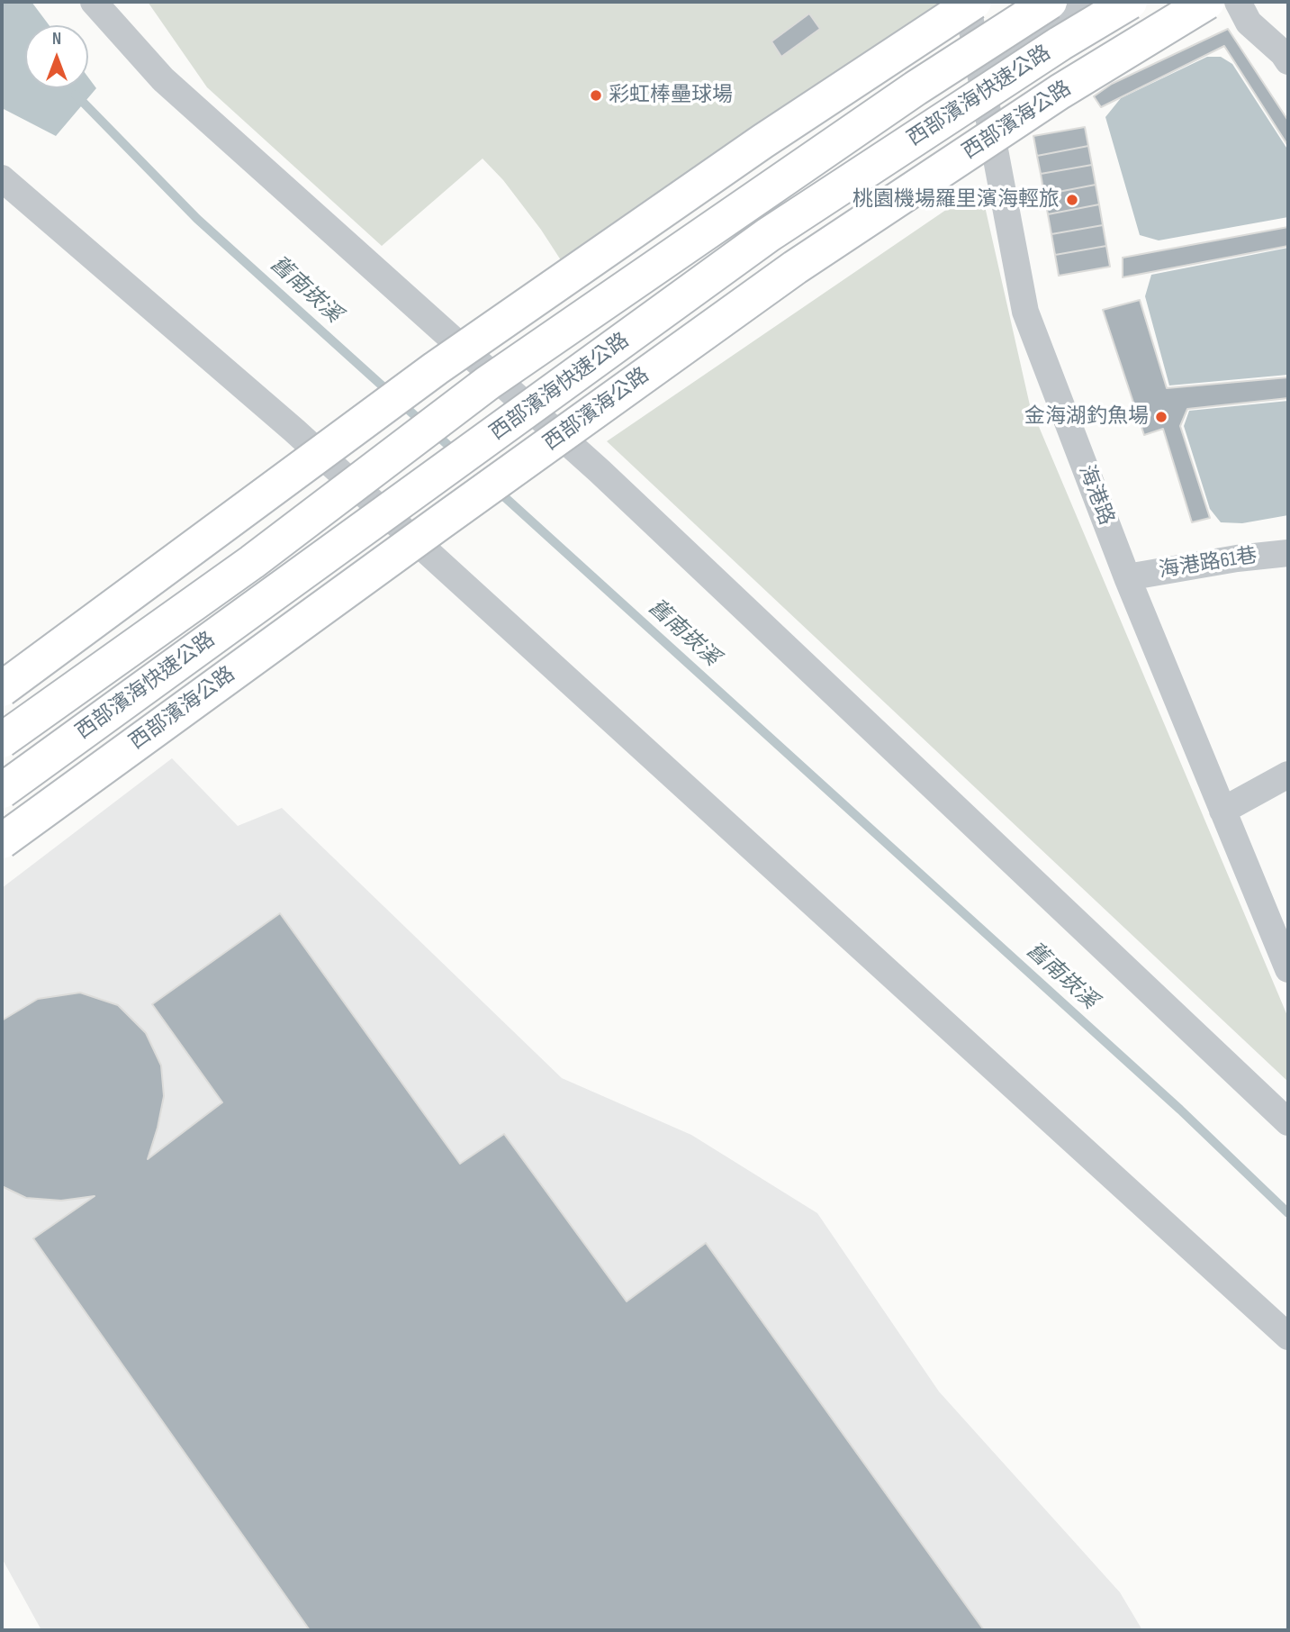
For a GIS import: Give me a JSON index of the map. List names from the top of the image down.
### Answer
{
  "streets": {
    "main road": ["西部濱海快速公路", "西部濱海公路"],
    "street": ["海港路", "海港路61巷"]
  },
  "crossings": [
    ["海港路", "海港路61巷"]
  ],
  "water": ["舊南崁溪"],
  "places": ["彩虹棒壘球場", "桃園機場羅里濱海輕旅", "金海湖釣魚場"],
  "north": "top"
}
